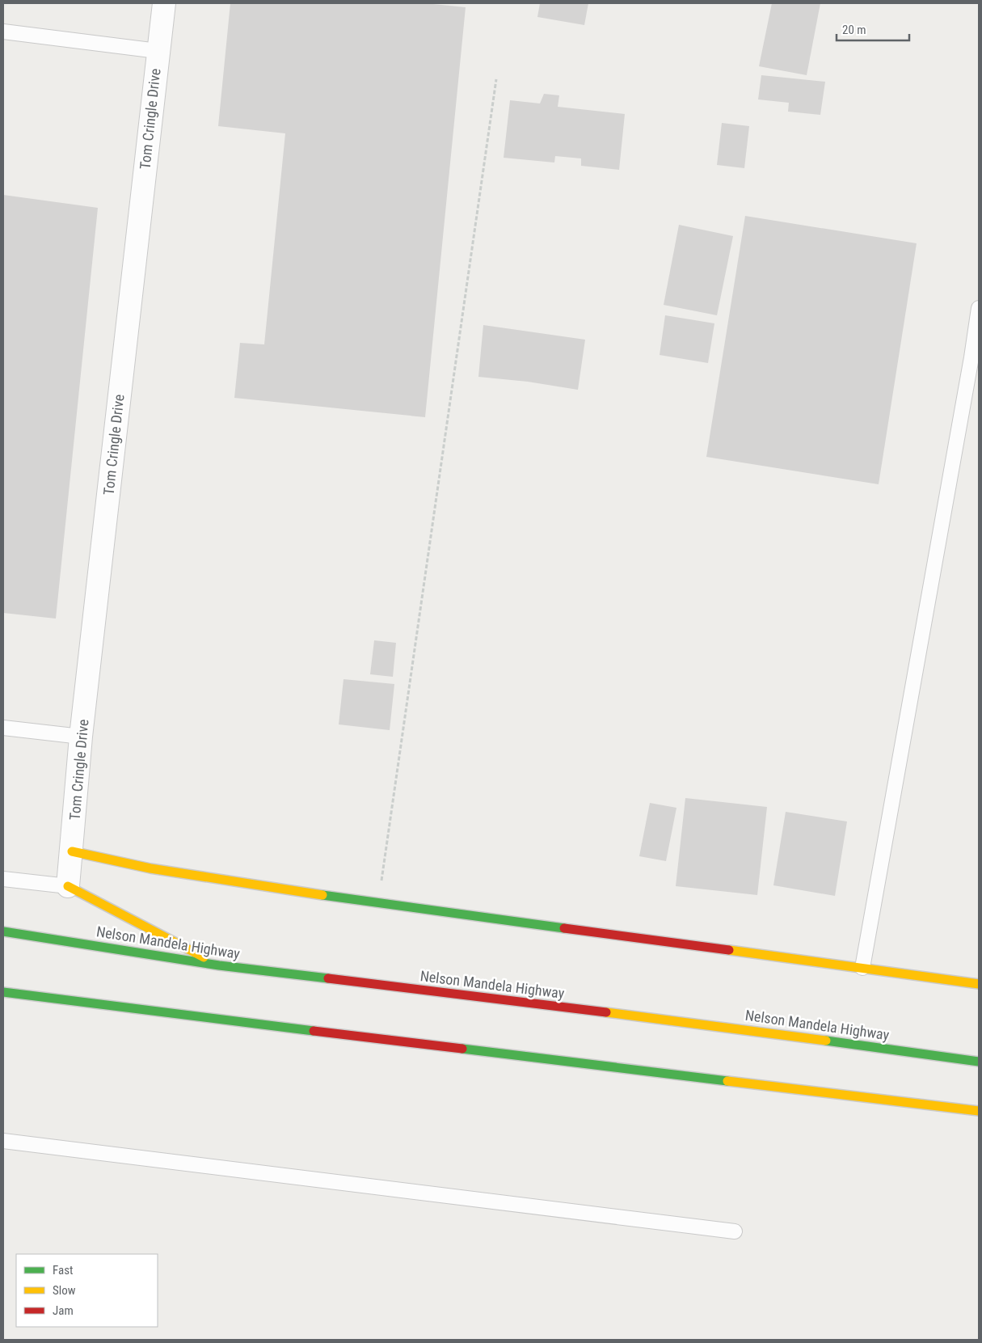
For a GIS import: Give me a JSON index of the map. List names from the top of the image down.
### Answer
{
  "streets": {
    "main road": ["Nelson Mandela Highway"],
    "street": ["Tom Cringle Drive"]
  },
  "legend": ["Fast", "Slow", "Jam"],
  "scale_bar": "20 m"
}
